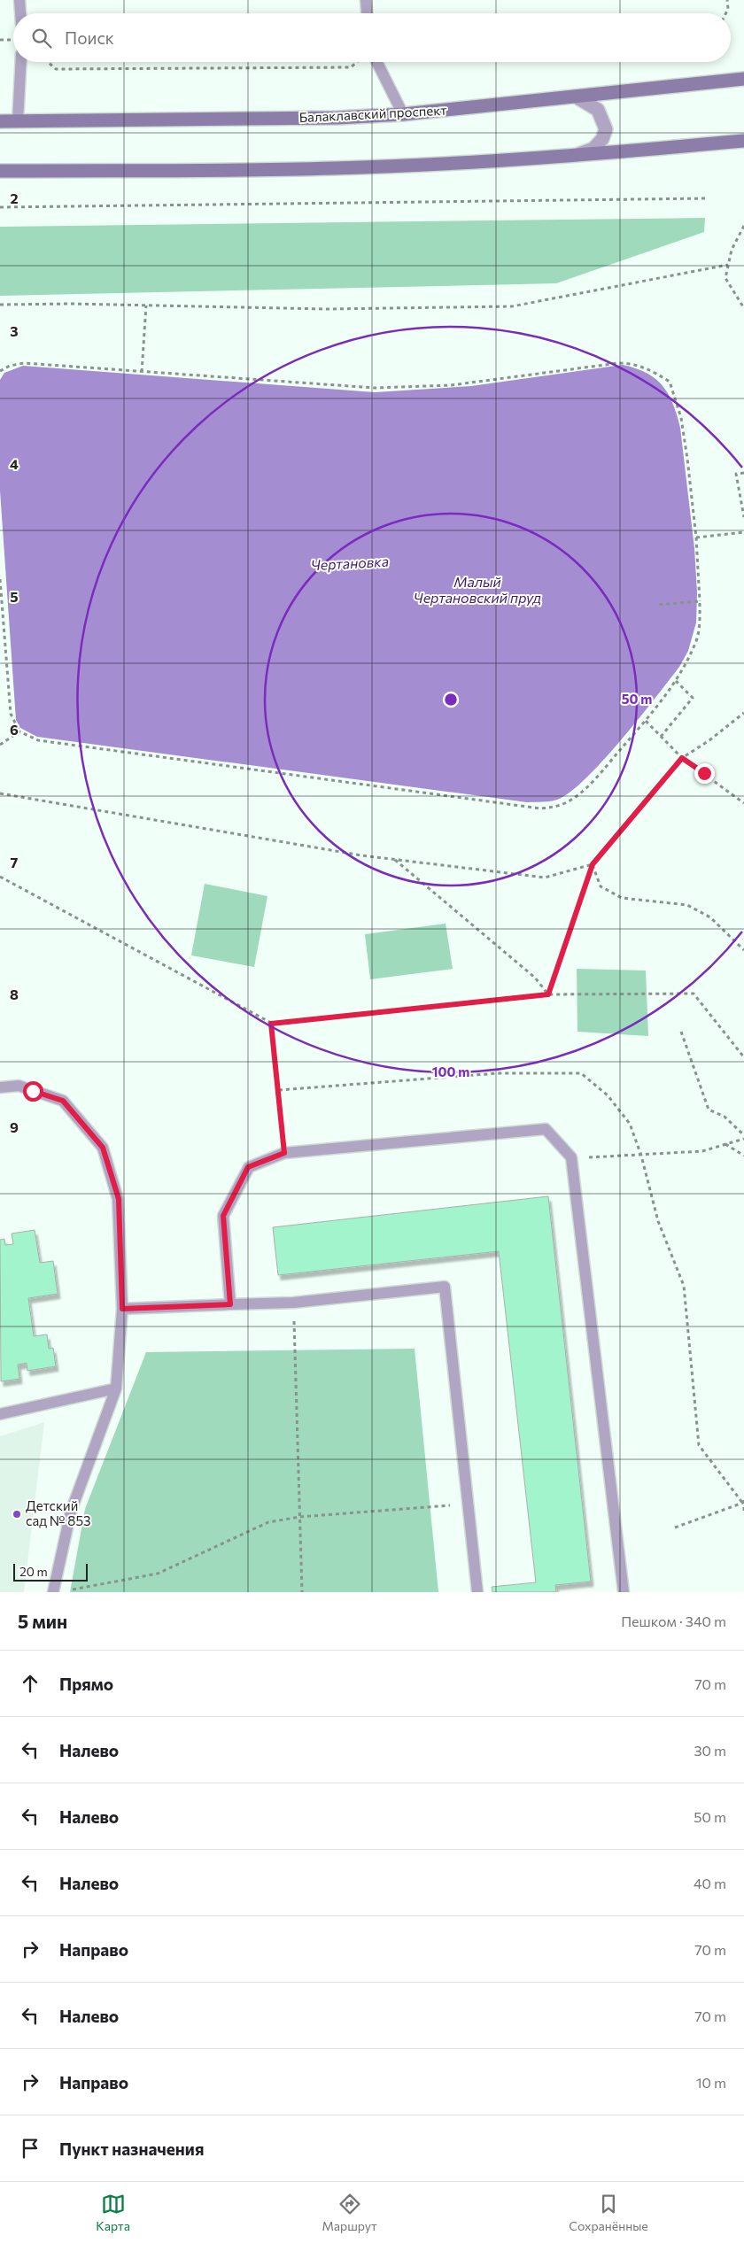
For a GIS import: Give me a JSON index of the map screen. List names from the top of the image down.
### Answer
{
  "streets": {
    "main road": ["Балаклавский проспект"]
  },
  "water": ["Чертановка", "Малый Чертановский пруд"],
  "places": ["Детский сад № 853"],
  "scale_bar": "20 m",
  "page": {
    "search": "Поиск",
    "scale": "20 m",
    "heading": ["5 мин", "Пешком · 340 m"],
    "list": [
      ["Прямо", "70 m"],
      ["Налево", "30 m"],
      ["Налево", "50 m"],
      ["Налево", "40 m"],
      ["Направо", "70 m"],
      ["Налево", "70 m"],
      ["Направо", "10 m"],
      "Пункт назначения"
    ],
    "nav": ["Карта", "Маршрут", "Сохранённые"]
  },
  "grid": {
    "rows": [
      "2",
      "3",
      "4",
      "5",
      "6",
      "7",
      "8",
      "9"
    ]
  },
  "rings": ["50 m", "100 m"]
}
